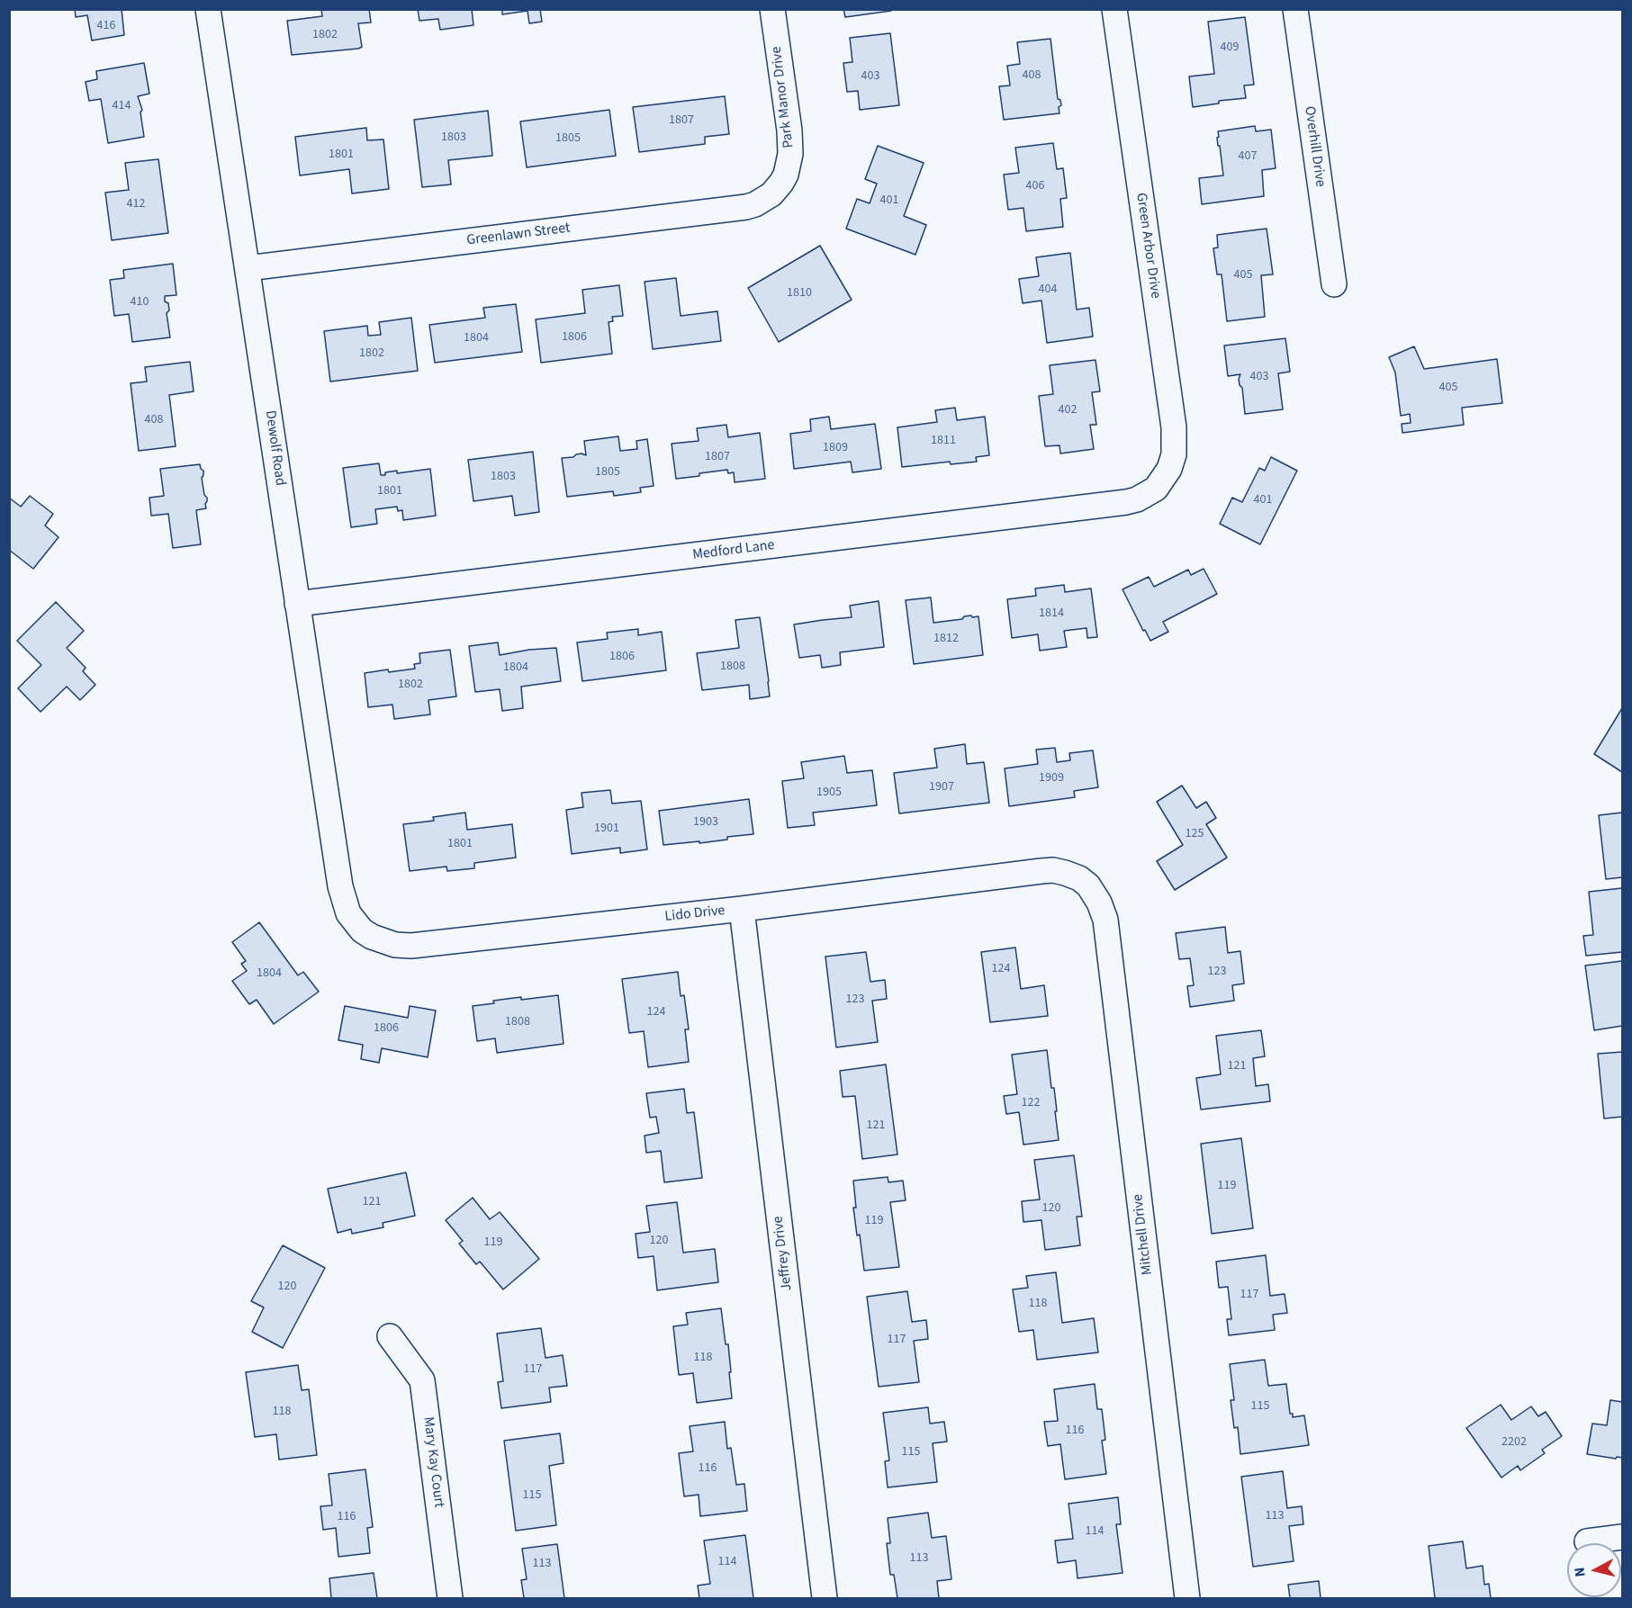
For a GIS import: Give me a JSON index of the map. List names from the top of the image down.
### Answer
{
  "streets": {
    "street": [
      "Park Manor Drive",
      "Overhill Drive",
      "Greenlawn Street",
      "Green Arbor Drive",
      "Dewolf Road",
      "Medford Lane",
      "Lido Drive",
      "Mitchell Drive",
      "Jeffrey Drive",
      "Mary Kay Court"
    ]
  },
  "crossings": [
    ["Park Manor Drive", "Greenlawn Street"],
    ["Greenlawn Street", "Dewolf Road"],
    ["Green Arbor Drive", "Medford Lane"],
    ["Dewolf Road", "Medford Lane"],
    ["Dewolf Road", "Lido Drive"],
    ["Lido Drive", "Mitchell Drive"],
    ["Lido Drive", "Jeffrey Drive"]
  ],
  "house_numbers": [
    "416",
    "1802",
    "409",
    "408",
    "403",
    "414",
    "1807",
    "1803",
    "1805",
    "1801",
    "407",
    "406",
    "401",
    "412",
    "405",
    "404",
    "1810",
    "410",
    "1806",
    "1804",
    "1802",
    "403",
    "405",
    "402",
    "408",
    "1811",
    "1809",
    "1807",
    "1805",
    "1803",
    "1801",
    "401",
    "1814",
    "1812",
    "1806",
    "1808",
    "1804",
    "1802",
    "1909",
    "1907",
    "1905",
    "1903",
    "1901",
    "125",
    "1801",
    "124",
    "123",
    "1804",
    "123",
    "124",
    "1808",
    "1806",
    "121",
    "122",
    "121",
    "119",
    "121",
    "120",
    "119",
    "120",
    "119",
    "120",
    "117",
    "118",
    "117",
    "118",
    "117",
    "115",
    "118",
    "116",
    "2202",
    "115",
    "116",
    "115",
    "113",
    "116",
    "114",
    "113",
    "114",
    "113"
  ],
  "north": "left"
}
